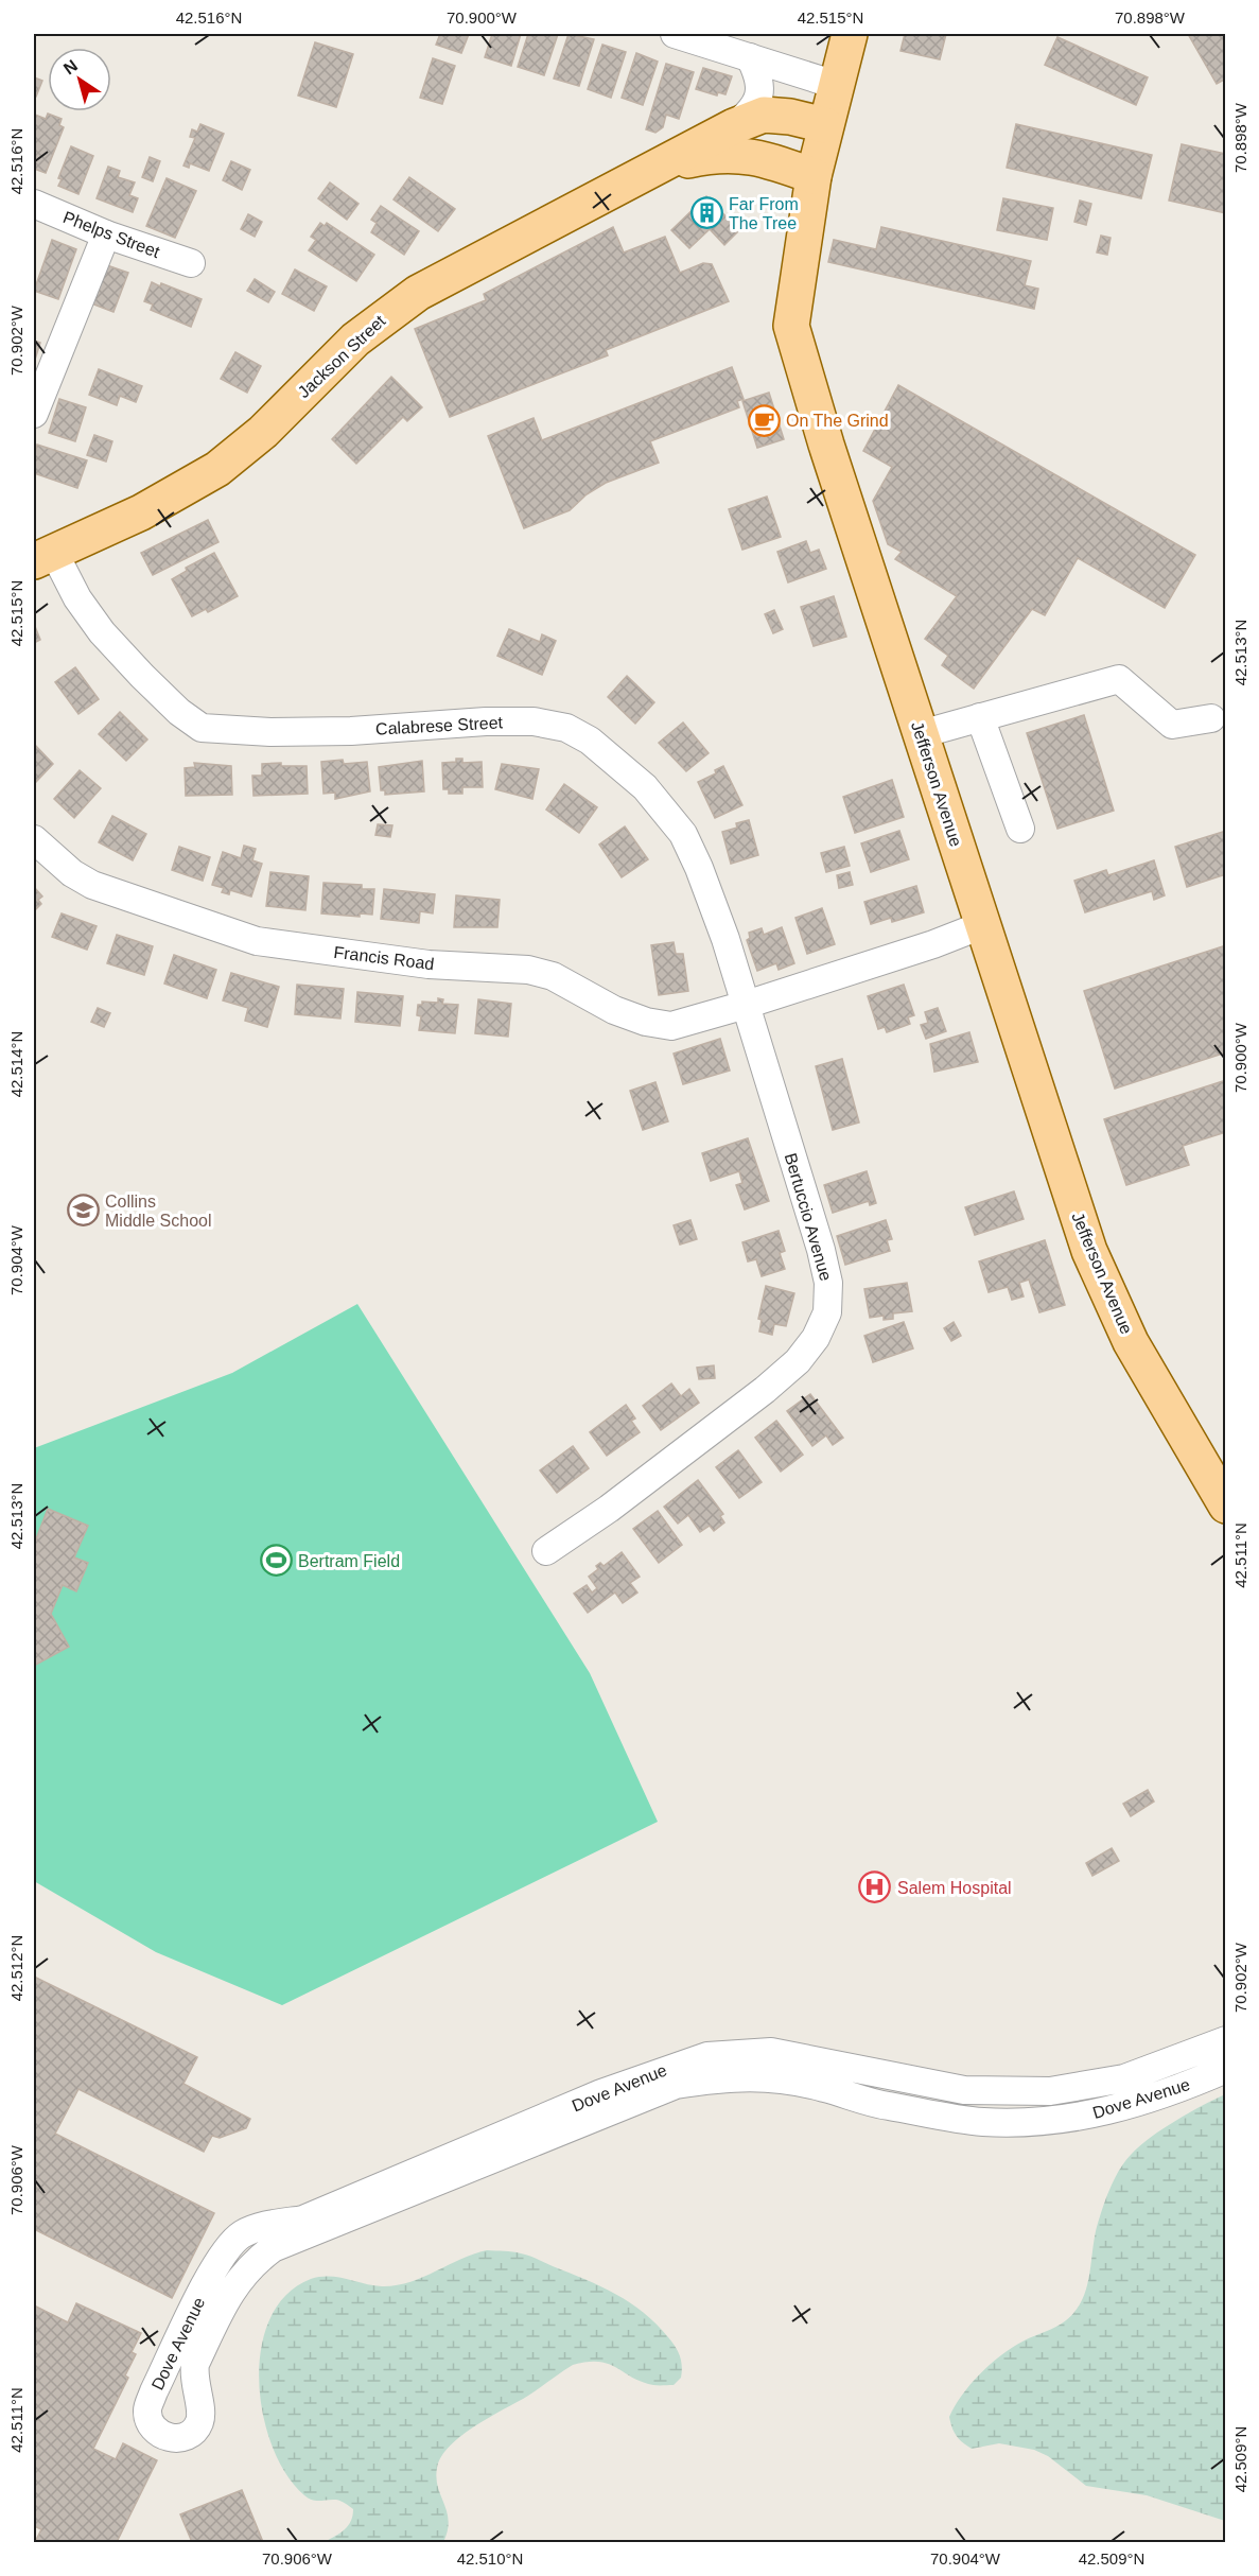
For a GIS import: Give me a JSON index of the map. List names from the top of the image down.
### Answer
{
  "streets": {
    "main road": ["Jackson Street", "Jefferson Avenue"],
    "street": [
      "Phelps Street",
      "Calabrese Street",
      "Francis Road",
      "Bertuccio Avenue",
      "Dove Avenue"
    ]
  },
  "crossings": [
    ["Jackson Street", "Calabrese Street"],
    ["Jackson Street", "Jefferson Avenue"],
    ["Calabrese Street", "Francis Road"],
    ["Calabrese Street", "Bertuccio Avenue"],
    ["Francis Road", "Bertuccio Avenue"]
  ],
  "places": {
    "building": ["Far From The Tree"],
    "cafe": ["On The Grind"],
    "school or university": ["Collins Middle School"],
    "sports": ["Bertram Field"],
    "hospital": ["Salem Hospital"]
  },
  "north": "top left",
  "coordinates": [
    "42.516°N",
    "70.900°W",
    "42.515°N",
    "70.898°W",
    "70.902°W",
    "42.513°N",
    "42.514°N",
    "70.904°W",
    "42.511°N",
    "42.512°N",
    "70.906°W",
    "42.509°N",
    "42.510°N"
  ]
}
